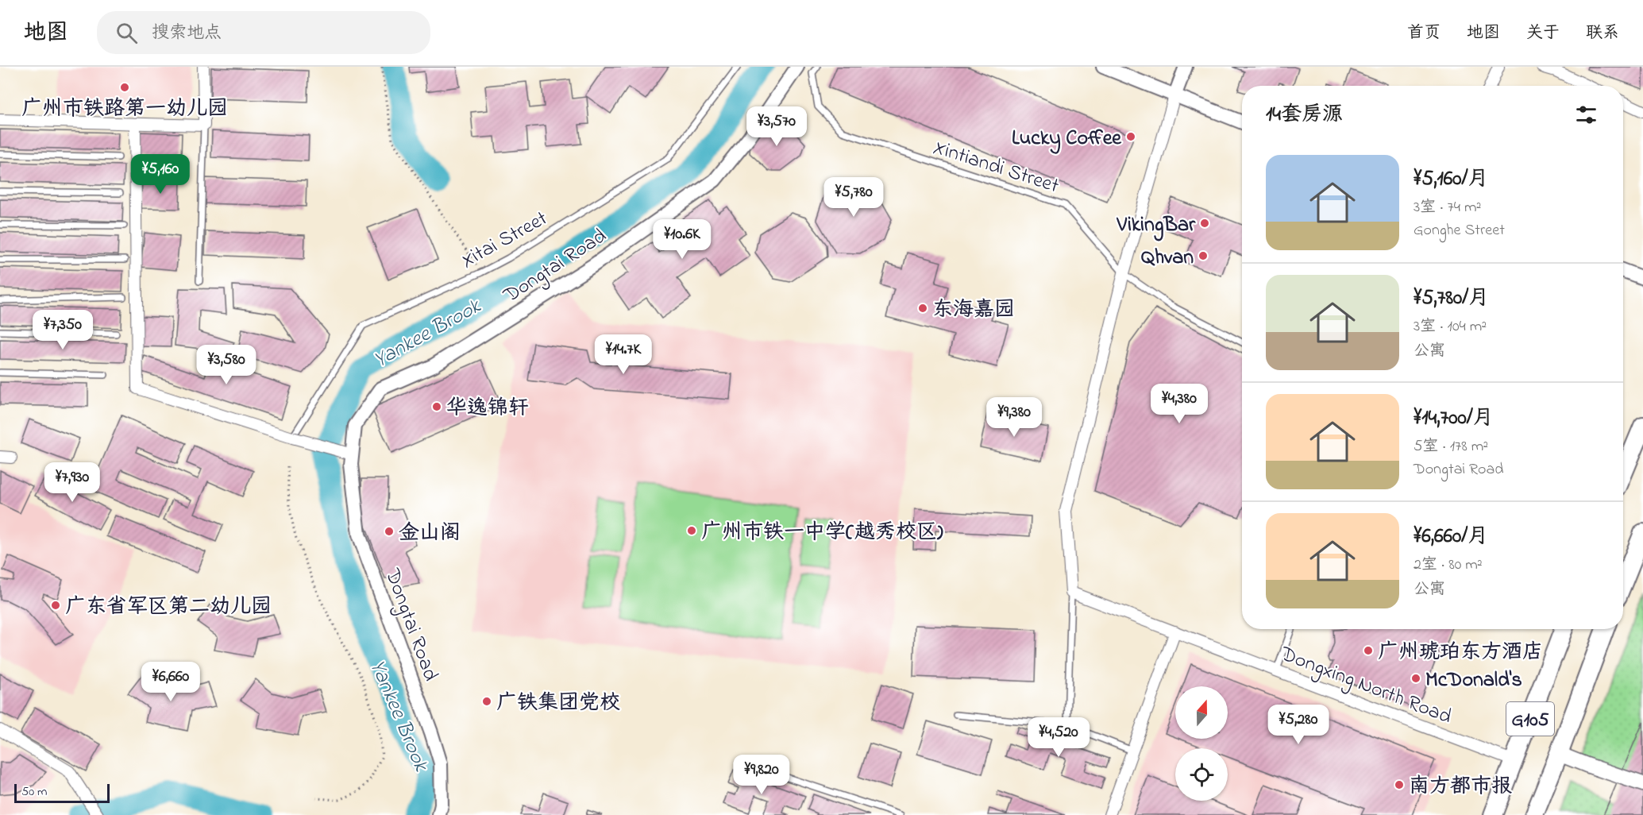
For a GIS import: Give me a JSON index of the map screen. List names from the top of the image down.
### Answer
{
  "streets": {
    "highway": ["G105"],
    "street": ["Dongtai Road", "Dongxing North Road"],
    "lane": ["Xintiandi Street", "Xitai Street"]
  },
  "crossings": [
    ["Dongxing North Road", "G105"]
  ],
  "water": ["Yankee Brook"],
  "places": [
    "广州市铁路第一幼儿园",
    "Lucky Coffee",
    "VikingBar",
    "Qhvan",
    "东海嘉园",
    "华逸锦轩",
    "广州市铁一中学(越秀校区)",
    "金山阁",
    "广东省军区第二幼儿园",
    "广州琥珀东方酒店",
    "McDonald's",
    "广铁集团党校",
    "南方都市报"
  ],
  "scale_bar": "50 m",
  "north": "top",
  "page": {
    "header": "地图",
    "search": "搜索地点",
    "nav": [
      "首页",
      "地图",
      "关于",
      "联系"
    ],
    "heading": "14套房源",
    "price": [
      "¥3,570",
      "¥5,160",
      "¥5,780",
      "¥10.6K",
      "¥7,350",
      "¥14.7K",
      "¥3,580",
      "¥4,380",
      "¥9,380",
      "¥7,930",
      "¥6,660",
      "¥5,280",
      "¥4,520",
      "¥9,820"
    ],
    "list": [
      {
        "name": "¥5,160/月",
        "note": "3室 · 74 m² · Gonghe Street"
      },
      {
        "name": "¥5,780/月",
        "note": "3室 · 104 m² · 公寓"
      },
      {
        "name": "¥14,700/月",
        "note": "5室 · 178 m² · Dongtai Road"
      },
      {
        "name": "¥6,660/月",
        "note": "2室 · 80 m² · 公寓"
      }
    ],
    "scale": "50 m"
  }
}
